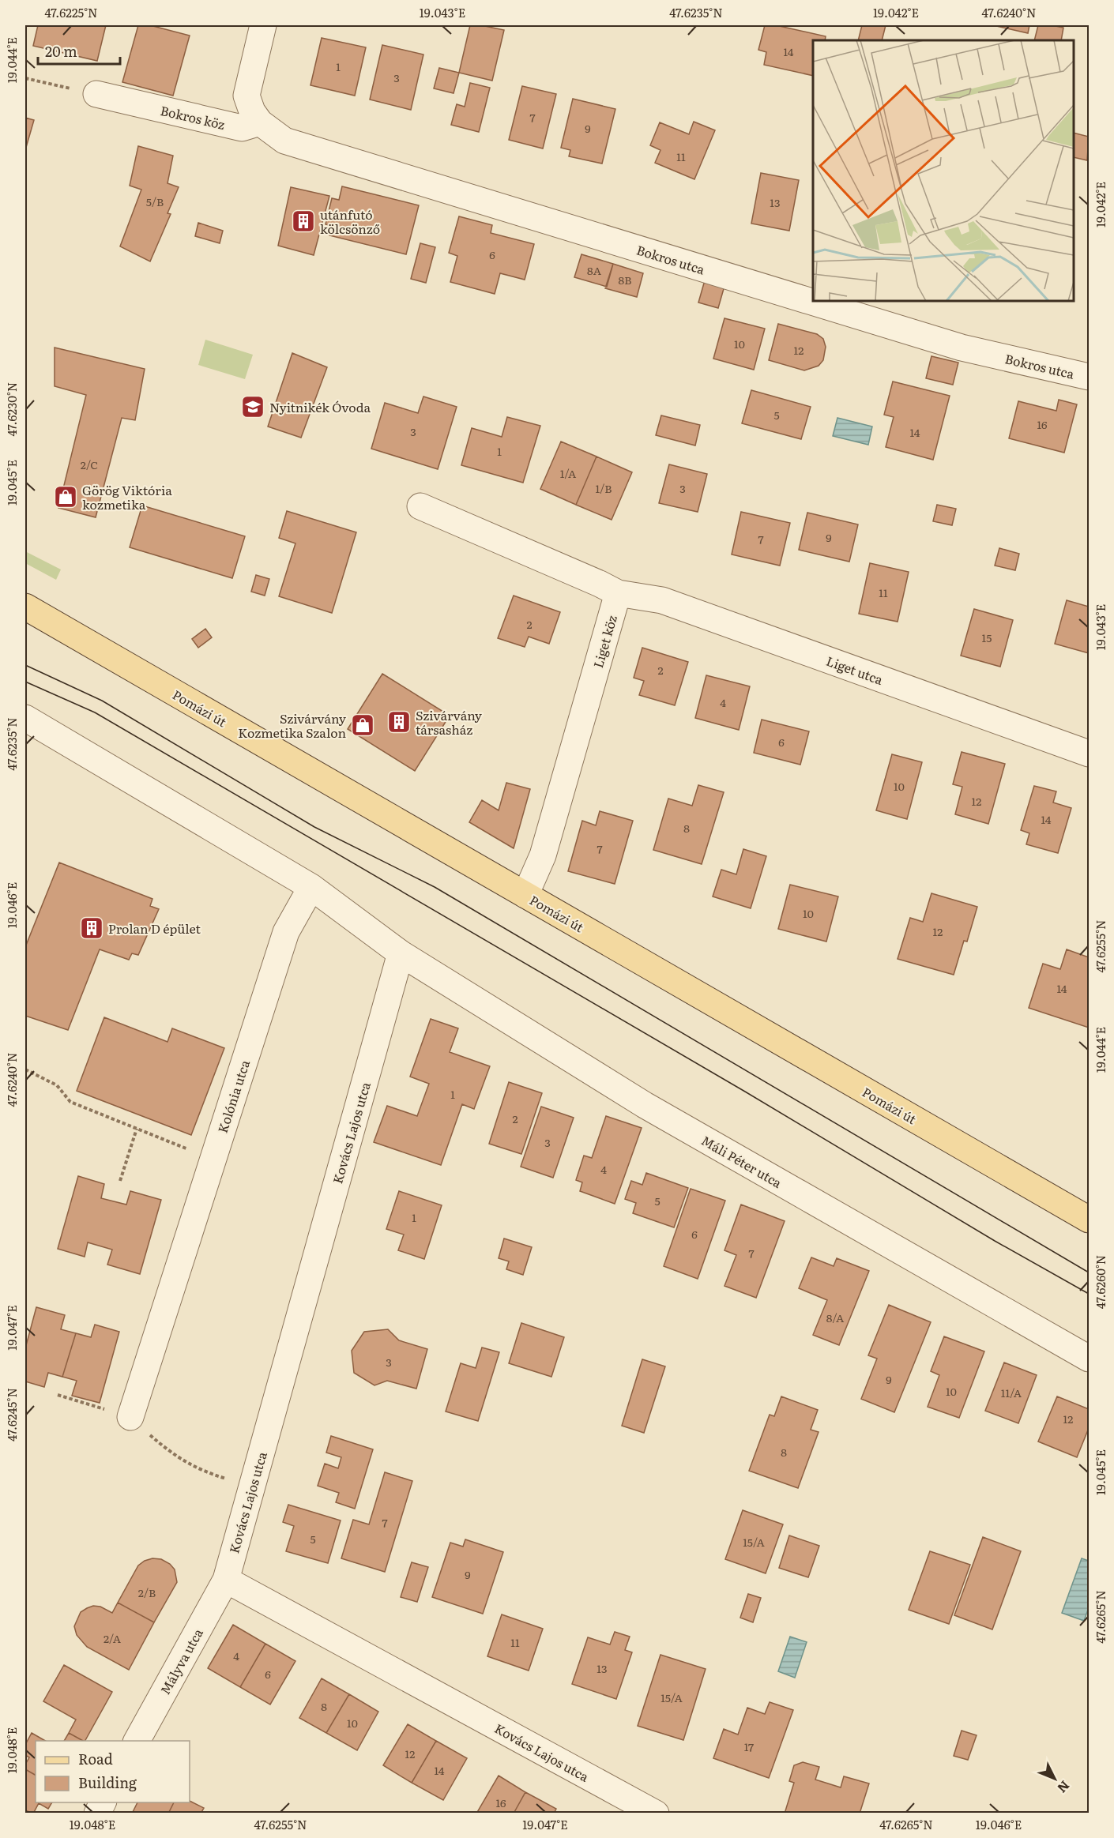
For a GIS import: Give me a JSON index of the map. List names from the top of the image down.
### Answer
{
  "streets": {
    "main road": ["Pomázi út"],
    "street": [
      "Bokros köz",
      "Bokros utca",
      "Liget köz",
      "Liget utca",
      "Kolónia utca",
      "Kovács Lajos utca",
      "Máli Péter utca",
      "Mályva utca"
    ]
  },
  "crossings": [
    ["Bokros köz", "Bokros utca"],
    ["Liget köz", "Liget utca"],
    ["Liget köz", "Pomázi út"],
    ["Kovács Lajos utca", "Máli Péter utca"],
    ["Kovács Lajos utca", "Mályva utca"]
  ],
  "places": {
    "building": ["utánfutó kölcsönző", "Szivárvány társasház", "Prolan D épület"],
    "school or university": ["Nyitnikék Óvoda"],
    "shop": ["Görög Viktória kozmetika", "Szivárvány Kozmetika Szalon"]
  },
  "house_numbers": [
    "14",
    "1",
    "3",
    "7",
    "9",
    "11",
    "5/B",
    "13",
    "6",
    "8A",
    "8B",
    "10",
    "12",
    "5",
    "16",
    "3",
    "14",
    "1",
    "2/C",
    "1/A",
    "1/B",
    "3",
    "9",
    "7",
    "11",
    "2",
    "15",
    "2",
    "4",
    "6",
    "10",
    "12",
    "14",
    "8",
    "7",
    "10",
    "12",
    "14",
    "1",
    "2",
    "3",
    "4",
    "5",
    "1",
    "6",
    "7",
    "8/A",
    "3",
    "9",
    "10",
    "11/A",
    "12",
    "8",
    "7",
    "5",
    "15/A",
    "9",
    "2/B",
    "2/A",
    "11",
    "4",
    "13",
    "6",
    "15/A",
    "8",
    "10",
    "17",
    "12",
    "14",
    "16"
  ],
  "legend": ["Road", "Building"],
  "scale_bar": "20 m",
  "north": "bottom right",
  "coordinates": [
    "47.6225°N",
    "19.043°E",
    "47.6235°N",
    "19.042°E",
    "47.6240°N",
    "19.044°E",
    "47.6230°N",
    "19.045°E",
    "19.046°E",
    "47.6255°N",
    "47.6260°N",
    "19.047°E",
    "47.6245°N",
    "47.6265°N",
    "19.048°E"
  ]
}
